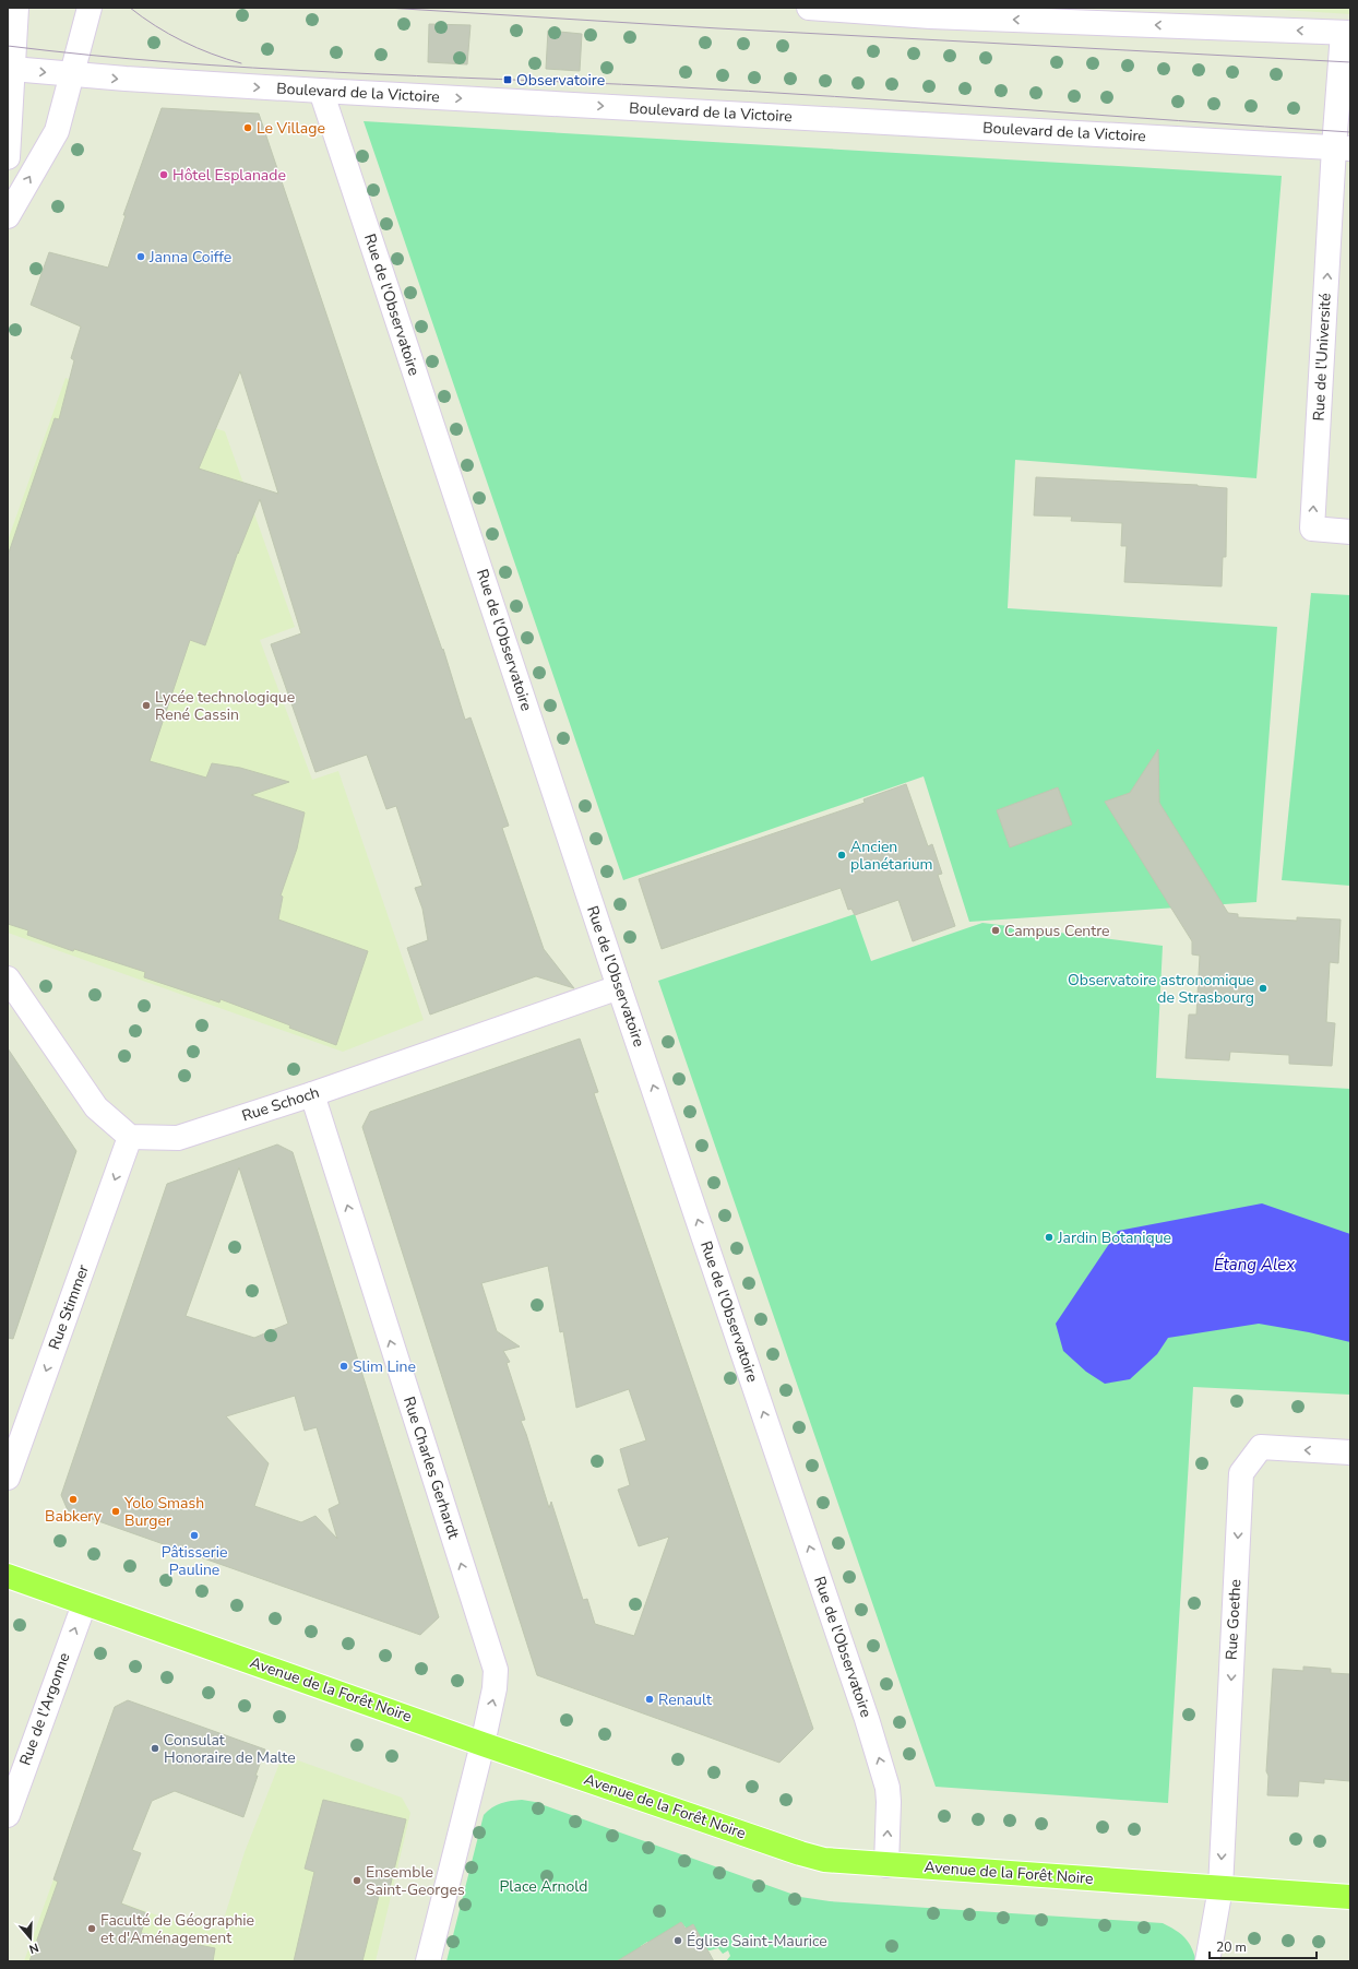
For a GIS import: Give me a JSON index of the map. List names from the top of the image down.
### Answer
{
  "streets": {
    "main road": ["Avenue de la Forêt Noire"],
    "street": [
      "Boulevard de la Victoire",
      "Rue de l'Observatoire",
      "Rue de l'Université",
      "Rue Schoch",
      "Rue Stimmer",
      "Rue Charles Gerhardt",
      "Rue Goethe",
      "Rue de l'Argonne"
    ]
  },
  "crossings": [
    ["Boulevard de la Victoire", "Rue de l'Observatoire"],
    ["Boulevard de la Victoire", "Rue de l'Université"],
    ["Rue de l'Observatoire", "Rue Schoch"],
    ["Rue de l'Observatoire", "Avenue de la Forêt Noire"],
    ["Rue Schoch", "Rue Stimmer"],
    ["Rue Schoch", "Rue Charles Gerhardt"],
    ["Rue Charles Gerhardt", "Avenue de la Forêt Noire"],
    ["Rue Goethe", "Avenue de la Forêt Noire"],
    ["Avenue de la Forêt Noire", "Rue de l'Argonne"]
  ],
  "one_way": [
    "Rue de l'Observatoire",
    "Rue de l'Université",
    "Rue Stimmer",
    "Rue Charles Gerhardt",
    "Rue Goethe",
    "Rue de l'Argonne"
  ],
  "water": ["Étang Alex"],
  "parks": ["Place Arnold"],
  "places": {
    "transit": ["Observatoire"],
    "other": [
      "Le Village",
      "Hôtel Esplanade",
      "Janna Coiffe",
      "Lycée technologique René Cassin",
      "Ancien planétarium",
      "Campus Centre",
      "Observatoire astronomique de Strasbourg",
      "Jardin Botanique",
      "Slim Line",
      "Babkery",
      "Yolo Smash Burger",
      "Pâtisserie Pauline",
      "Renault",
      "Consulat Honoraire de Malte",
      "Ensemble Saint-Georges",
      "Faculté de Géographie et d'Aménagement",
      "Église Saint-Maurice"
    ]
  },
  "scale_bar": "20 m",
  "north": "bottom"
}
